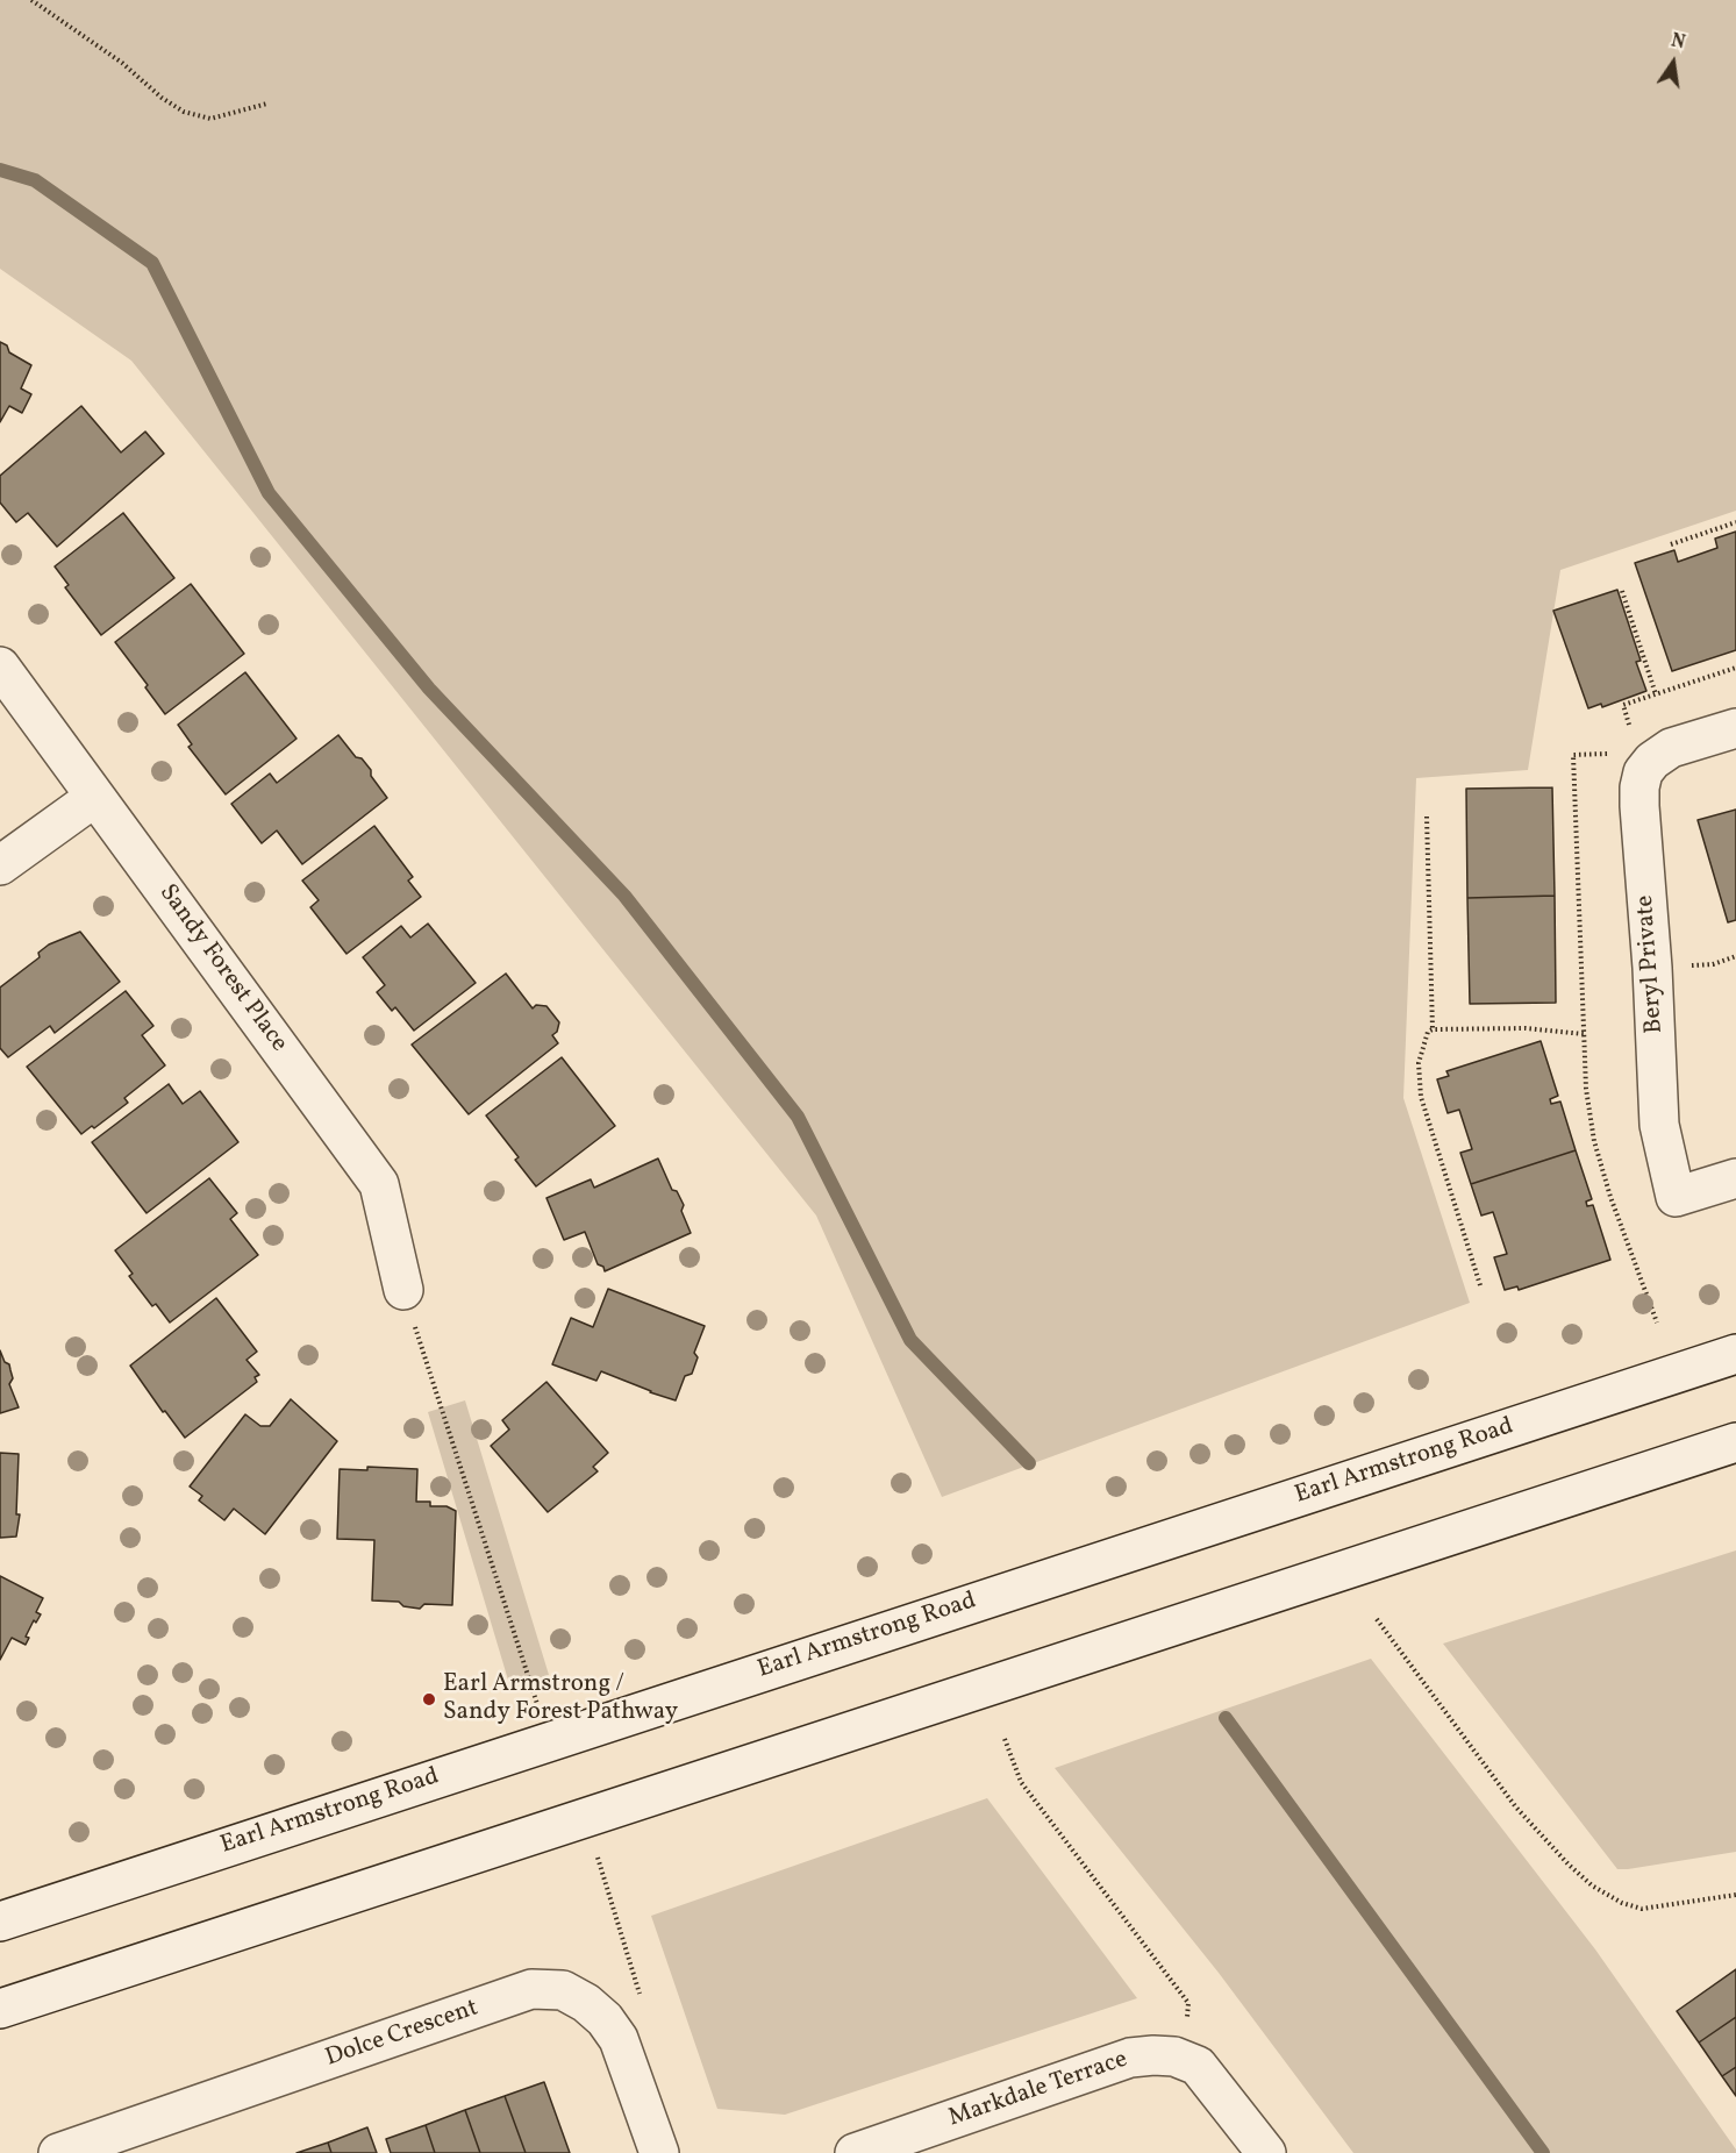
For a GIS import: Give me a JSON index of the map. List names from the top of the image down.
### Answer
{
  "streets": {
    "main road": [
      "Beryl Private",
      "Sandy Forest Place",
      "Earl Armstrong Road",
      "Dolce Crescent",
      "Markdale Terrace"
    ]
  },
  "places": ["Earl Armstrong / Sandy Forest Pathway"],
  "north": "top"
}
